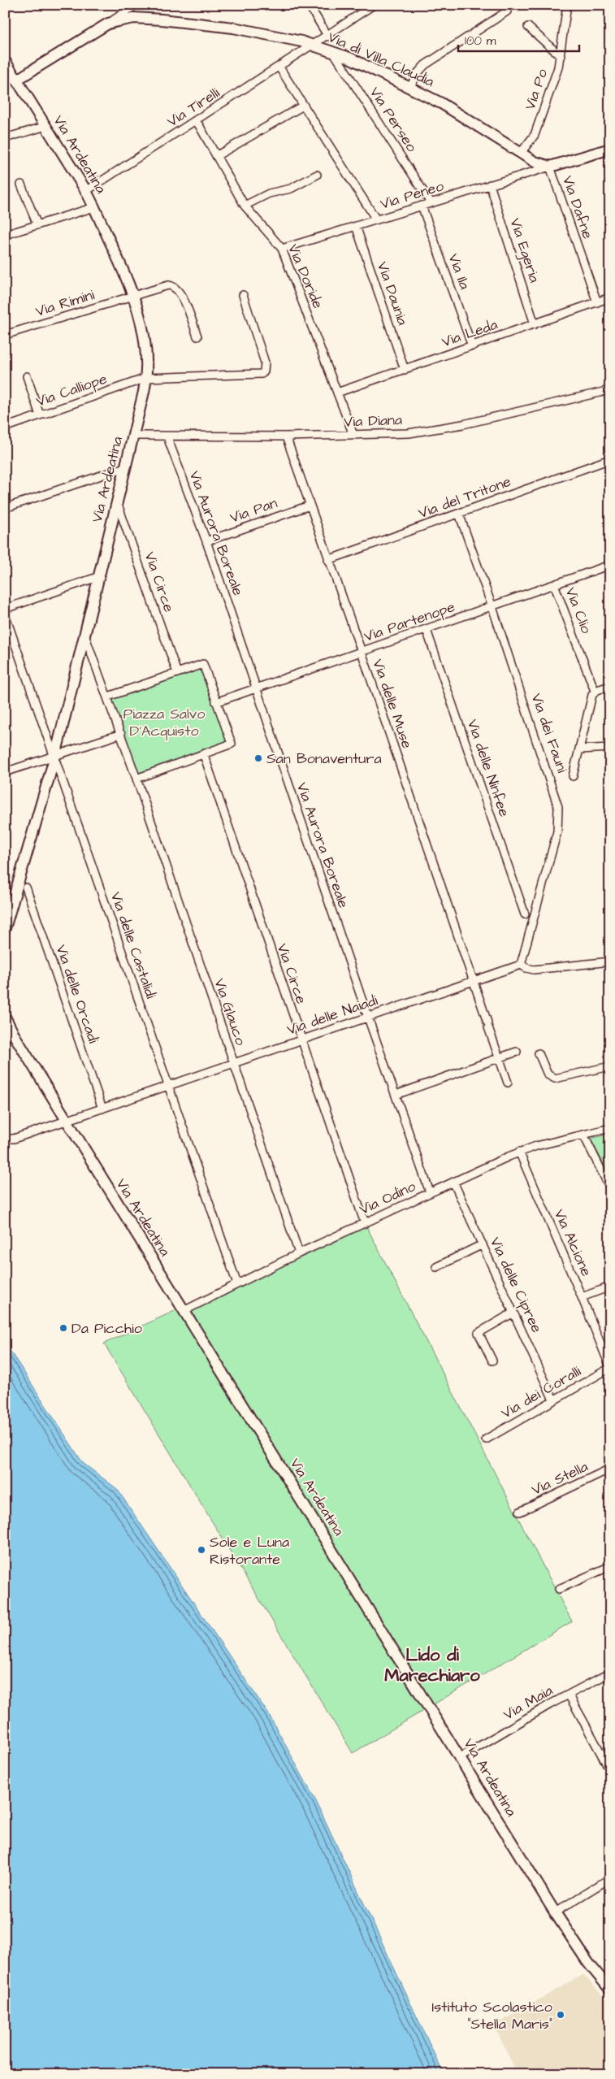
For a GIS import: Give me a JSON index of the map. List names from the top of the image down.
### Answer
{
  "streets": {
    "main road": ["Via di Villa Claudia", "Via Ardeatina"],
    "street": [
      "Via Po",
      "Via Tirelli",
      "Via Perseo",
      "Via Peneo",
      "Via Dafne",
      "Via Egeria",
      "Via Ila",
      "Via Doride",
      "Via Daunia",
      "Via Rimini",
      "Via Leda",
      "Via Calliope",
      "Via Diana",
      "Via del Tritone",
      "Via Pan",
      "Via Aurora Boreale",
      "Via Circe",
      "Via Clio",
      "Via Partenope",
      "Via delle Muse",
      "Via dei Fauni",
      "Via delle Ninfee",
      "Via delle Castalidi",
      "Via delle Orcadi",
      "Via Glauco",
      "Via delle Naiadi",
      "Via Odino",
      "Via Alcione",
      "Via delle Cipree",
      "Via dei Coralli",
      "Via Stella",
      "Via Maia"
    ]
  },
  "crossings": [
    ["Via di Villa Claudia", "Via Po"],
    ["Via di Villa Claudia", "Via Tirelli"],
    ["Via di Villa Claudia", "Via Perseo"],
    ["Via di Villa Claudia", "Via Ardeatina"],
    ["Via di Villa Claudia", "Via Peneo"],
    ["Via di Villa Claudia", "Via Dafne"],
    ["Via Tirelli", "Via Ardeatina"],
    ["Via Tirelli", "Via Doride"],
    ["Via Perseo", "Via Peneo"],
    ["Via Ardeatina", "Via Rimini"],
    ["Via Ardeatina", "Via Calliope"],
    ["Via Ardeatina", "Via Diana"],
    ["Via Ardeatina", "Via Circe"],
    ["Via Ardeatina", "Via delle Castalidi"],
    ["Via Ardeatina", "Via delle Naiadi"],
    ["Via Ardeatina", "Via Odino"],
    ["Via Ardeatina", "Via Maia"],
    ["Via Peneo", "Via Dafne"],
    ["Via Peneo", "Via Egeria"],
    ["Via Peneo", "Via Ila"],
    ["Via Peneo", "Via Doride"],
    ["Via Peneo", "Via Daunia"],
    ["Via Dafne", "Via Leda"],
    ["Via Egeria", "Via Leda"],
    ["Via Ila", "Via Leda"],
    ["Via Doride", "Via Leda"],
    ["Via Doride", "Via Diana"],
    ["Via Daunia", "Via Leda"],
    ["Via Diana", "Via Aurora Boreale"],
    ["Via Diana", "Via delle Muse"],
    ["Via del Tritone", "Via delle Muse"],
    ["Via del Tritone", "Via dei Fauni"],
    ["Via Pan", "Via Aurora Boreale"],
    ["Via Pan", "Via delle Muse"],
    ["Via Aurora Boreale", "Via Partenope"],
    ["Via Aurora Boreale", "Via delle Naiadi"],
    ["Via Aurora Boreale", "Via Odino"],
    ["Via Circe", "Via delle Naiadi"],
    ["Via Circe", "Via Odino"],
    ["Via Clio", "Via Partenope"],
    ["Via Partenope", "Via delle Muse"],
    ["Via Partenope", "Via dei Fauni"],
    ["Via Partenope", "Via delle Ninfee"],
    ["Via delle Muse", "Via delle Naiadi"],
    ["Via dei Fauni", "Via delle Naiadi"],
    ["Via delle Castalidi", "Via delle Naiadi"],
    ["Via delle Castalidi", "Via Odino"],
    ["Via delle Orcadi", "Via delle Naiadi"],
    ["Via Glauco", "Via delle Naiadi"],
    ["Via Glauco", "Via Odino"],
    ["Via Odino", "Via Alcione"],
    ["Via Odino", "Via delle Cipree"],
    ["Via Alcione", "Via dei Coralli"],
    ["Via delle Cipree", "Via dei Coralli"]
  ],
  "districts": ["Lido di Marechiaro"],
  "parks": ["Piazza Salvo D'Acquisto"],
  "places": [
    "San Bonaventura",
    "Da Picchio",
    "Sole e Luna Ristorante",
    "Istituto Scolastico \"Stella Maris\""
  ],
  "scale_bar": "100 m"
}
